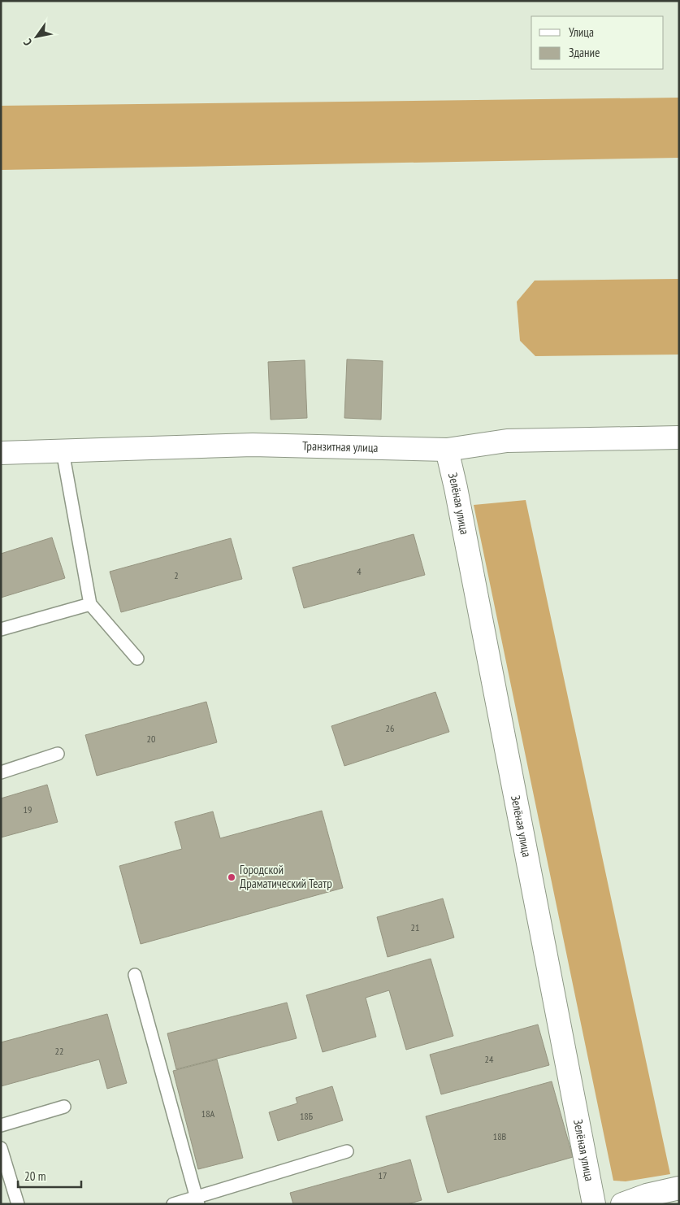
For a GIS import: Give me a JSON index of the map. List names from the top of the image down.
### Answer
{
  "streets": {
    "street": ["Транзитная улица", "Зелёная улица"]
  },
  "crossings": [
    ["Транзитная улица", "Зелёная улица"]
  ],
  "places": ["Городской Драматический Театр"],
  "house_numbers": [
    "4",
    "2",
    "26",
    "20",
    "19",
    "21",
    "22",
    "24",
    "18А",
    "18Б",
    "18В",
    "17"
  ],
  "legend": ["Улица", "Здание"],
  "scale_bar": "20 m",
  "north": "bottom left"
}
